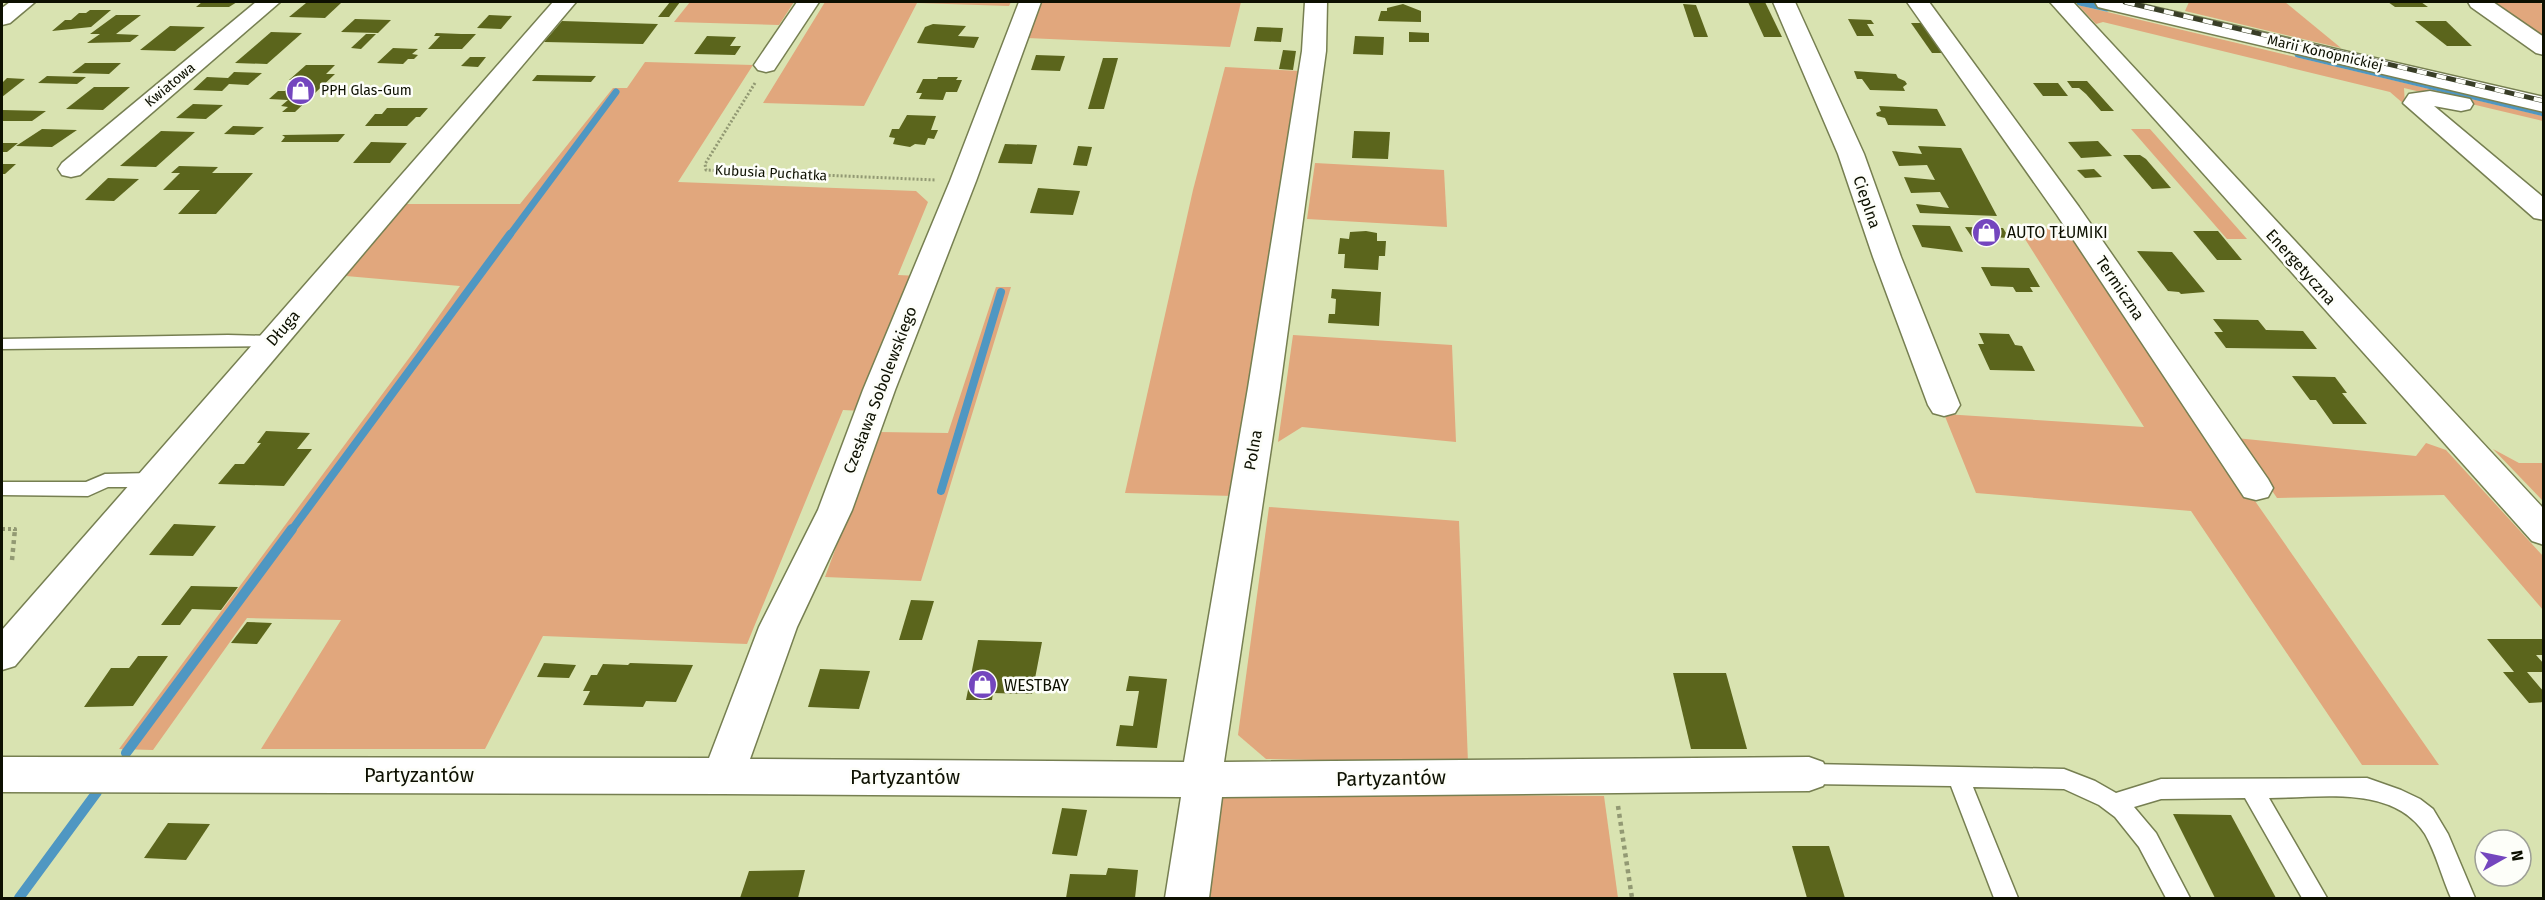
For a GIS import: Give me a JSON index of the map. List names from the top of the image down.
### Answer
{
  "streets": {
    "street": [
      "Marii Konopnickiej",
      "Kwiatowa",
      "Cieplna",
      "Energetyczna",
      "Termiczna",
      "Długa",
      "Czesława Sobolewskiego",
      "Polna",
      "Partyzantów"
    ],
    "path": ["Kubusia Puchatka"]
  },
  "crossings": [
    ["Kubusia Puchatka", "Czesława Sobolewskiego"],
    ["Czesława Sobolewskiego", "Partyzantów"],
    ["Polna", "Partyzantów"]
  ],
  "places": {
    "shop": ["PPH Glas-Gum", "AUTO TŁUMIKI", "WESTBAY"]
  },
  "north": "right"
}
